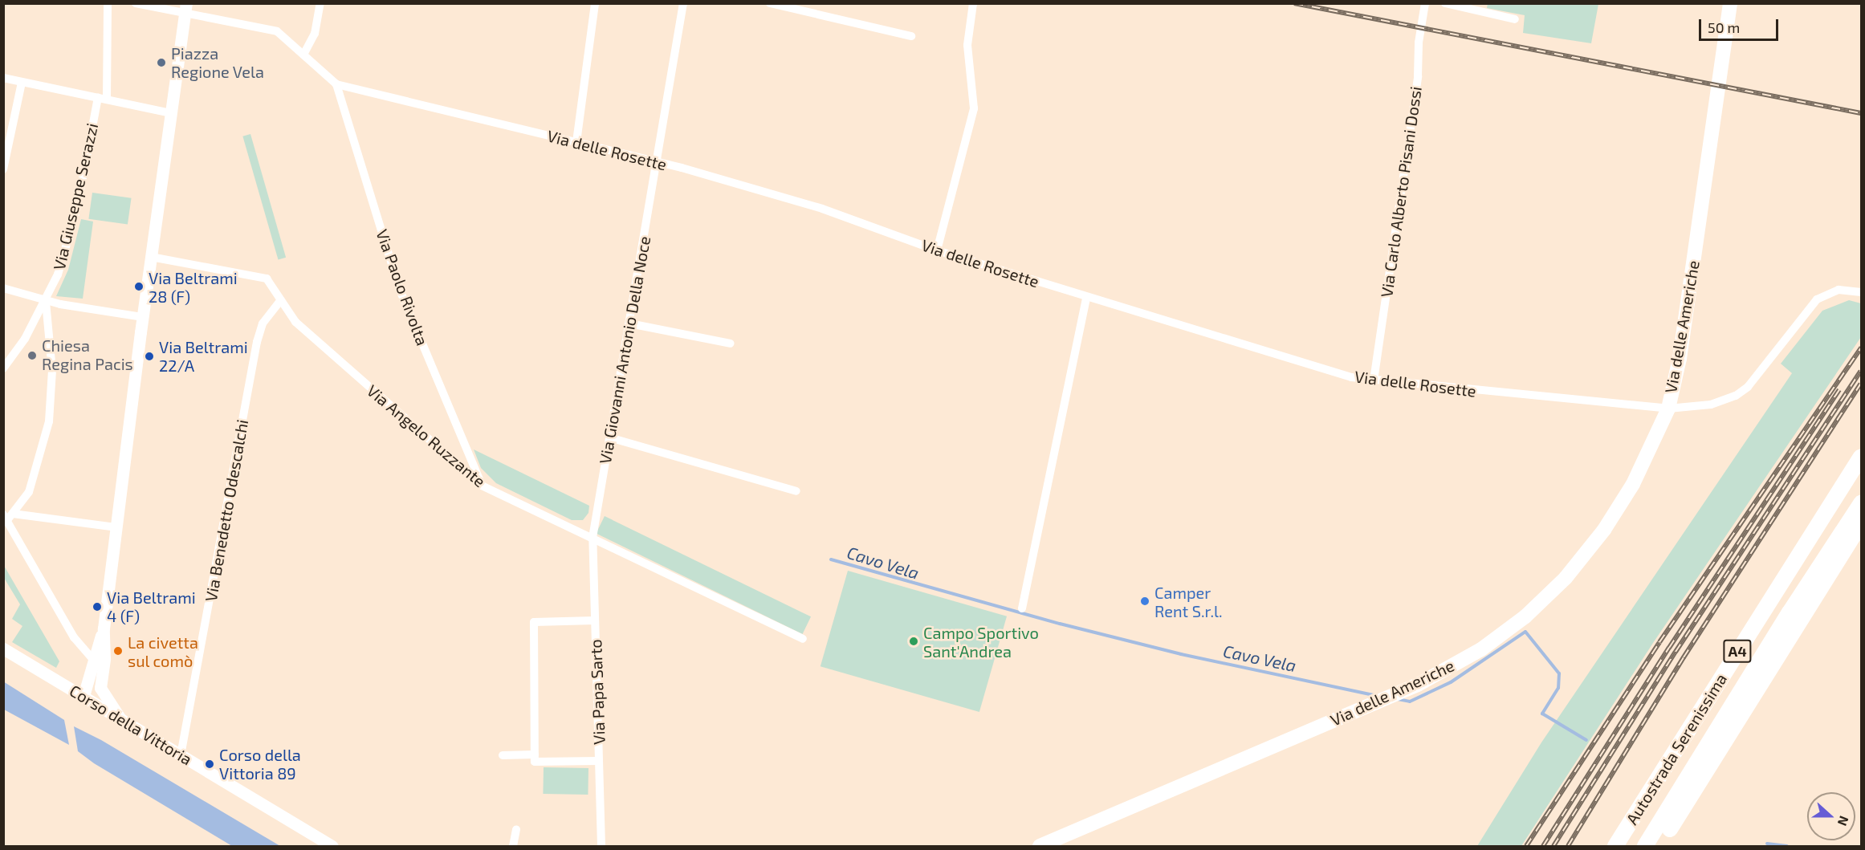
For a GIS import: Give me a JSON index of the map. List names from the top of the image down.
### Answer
{
  "streets": {
    "highway": ["A4", "Autostrada Serenissima"],
    "main road": ["Via delle Americhe"],
    "street": [
      "Via delle Rosette",
      "Via Carlo Alberto Pisani Dossi",
      "Via Giuseppe Serazzi",
      "Via Paolo Rivolta",
      "Via Giovanni Antonio Della Noce",
      "Via Angelo Ruzzante",
      "Via Benedetto Odescalchi",
      "Via Papa Sarto",
      "Corso della Vittoria"
    ]
  },
  "crossings": [
    ["Via delle Rosette", "Via Carlo Alberto Pisani Dossi"],
    ["Via delle Rosette", "Via Paolo Rivolta"],
    ["Via delle Rosette", "Via delle Americhe"],
    ["Via delle Rosette", "Via Giovanni Antonio Della Noce"],
    ["Via Paolo Rivolta", "Via Angelo Ruzzante"],
    ["Via Giovanni Antonio Della Noce", "Via Angelo Ruzzante"],
    ["Via Giovanni Antonio Della Noce", "Via Papa Sarto"],
    ["Via Angelo Ruzzante", "Via Benedetto Odescalchi"],
    ["Via Angelo Ruzzante", "Via Papa Sarto"],
    ["Via Benedetto Odescalchi", "Corso della Vittoria"]
  ],
  "water": ["Cavo Vela"],
  "places": [
    "Piazza Regione Vela",
    "Via Beltrami 28 (F)",
    "Chiesa Regina Pacis",
    "Via Beltrami 22/A",
    "Camper Rent S.r.l.",
    "Via Beltrami 4 (F)",
    "Campo Sportivo Sant'Andrea",
    "La civetta sul comò",
    "Corso della Vittoria 89"
  ],
  "scale_bar": "50 m",
  "north": "right"
}
